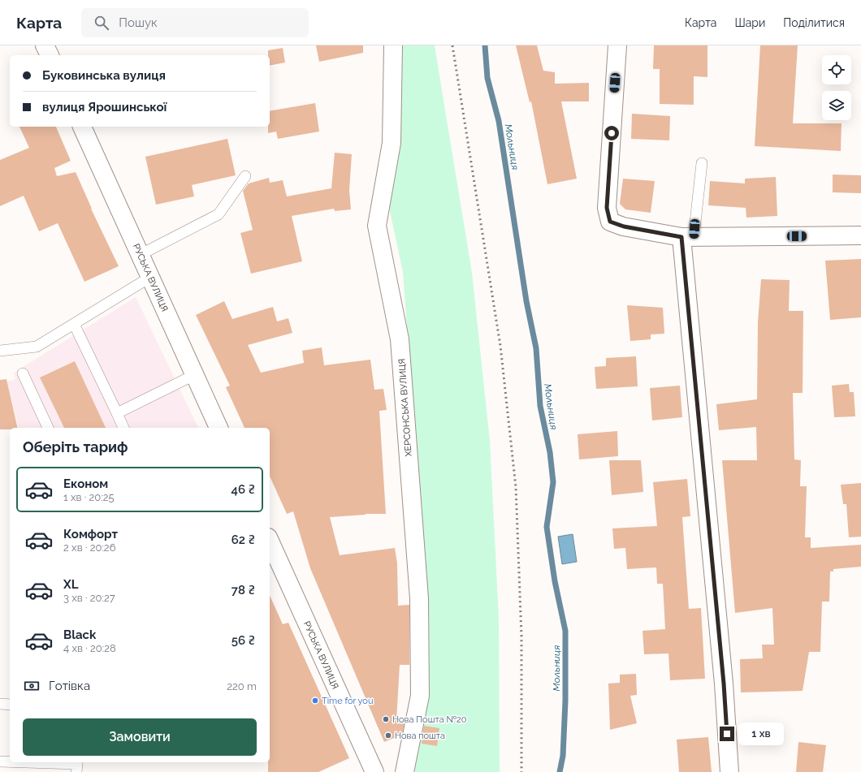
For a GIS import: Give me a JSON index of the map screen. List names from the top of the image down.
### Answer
{
  "streets": {
    "street": ["РУСЬКА ВУЛИЦЯ", "ХЕРСОНСЬКА ВУЛИЦЯ"]
  },
  "water": ["Мольниця"],
  "places": ["Time for you", "Нова Пошта №20", "Нова пошта"],
  "page": {
    "header": "Карта",
    "search": "Пошук",
    "nav": ["Карта", "Шари", "Поділитися"],
    "banner": ["Буковинська вулиця", "вулиця Ярошинської"],
    "heading": "Оберіть тариф",
    "list": [
      {
        "name": "Економ",
        "note": "1 хв · 20:25",
        "value": "46 ₴"
      },
      {
        "name": "Комфорт",
        "note": "2 хв · 20:26",
        "value": "62 ₴"
      },
      {
        "name": "XL",
        "note": "3 хв · 20:27",
        "value": "78 ₴"
      },
      {
        "name": "Black",
        "note": "4 хв · 20:28",
        "value": "56 ₴"
      }
    ],
    "pay": ["Готівка", "220 m"],
    "buttons": "Замовити",
    "bubble": "1 хв"
  }
}
